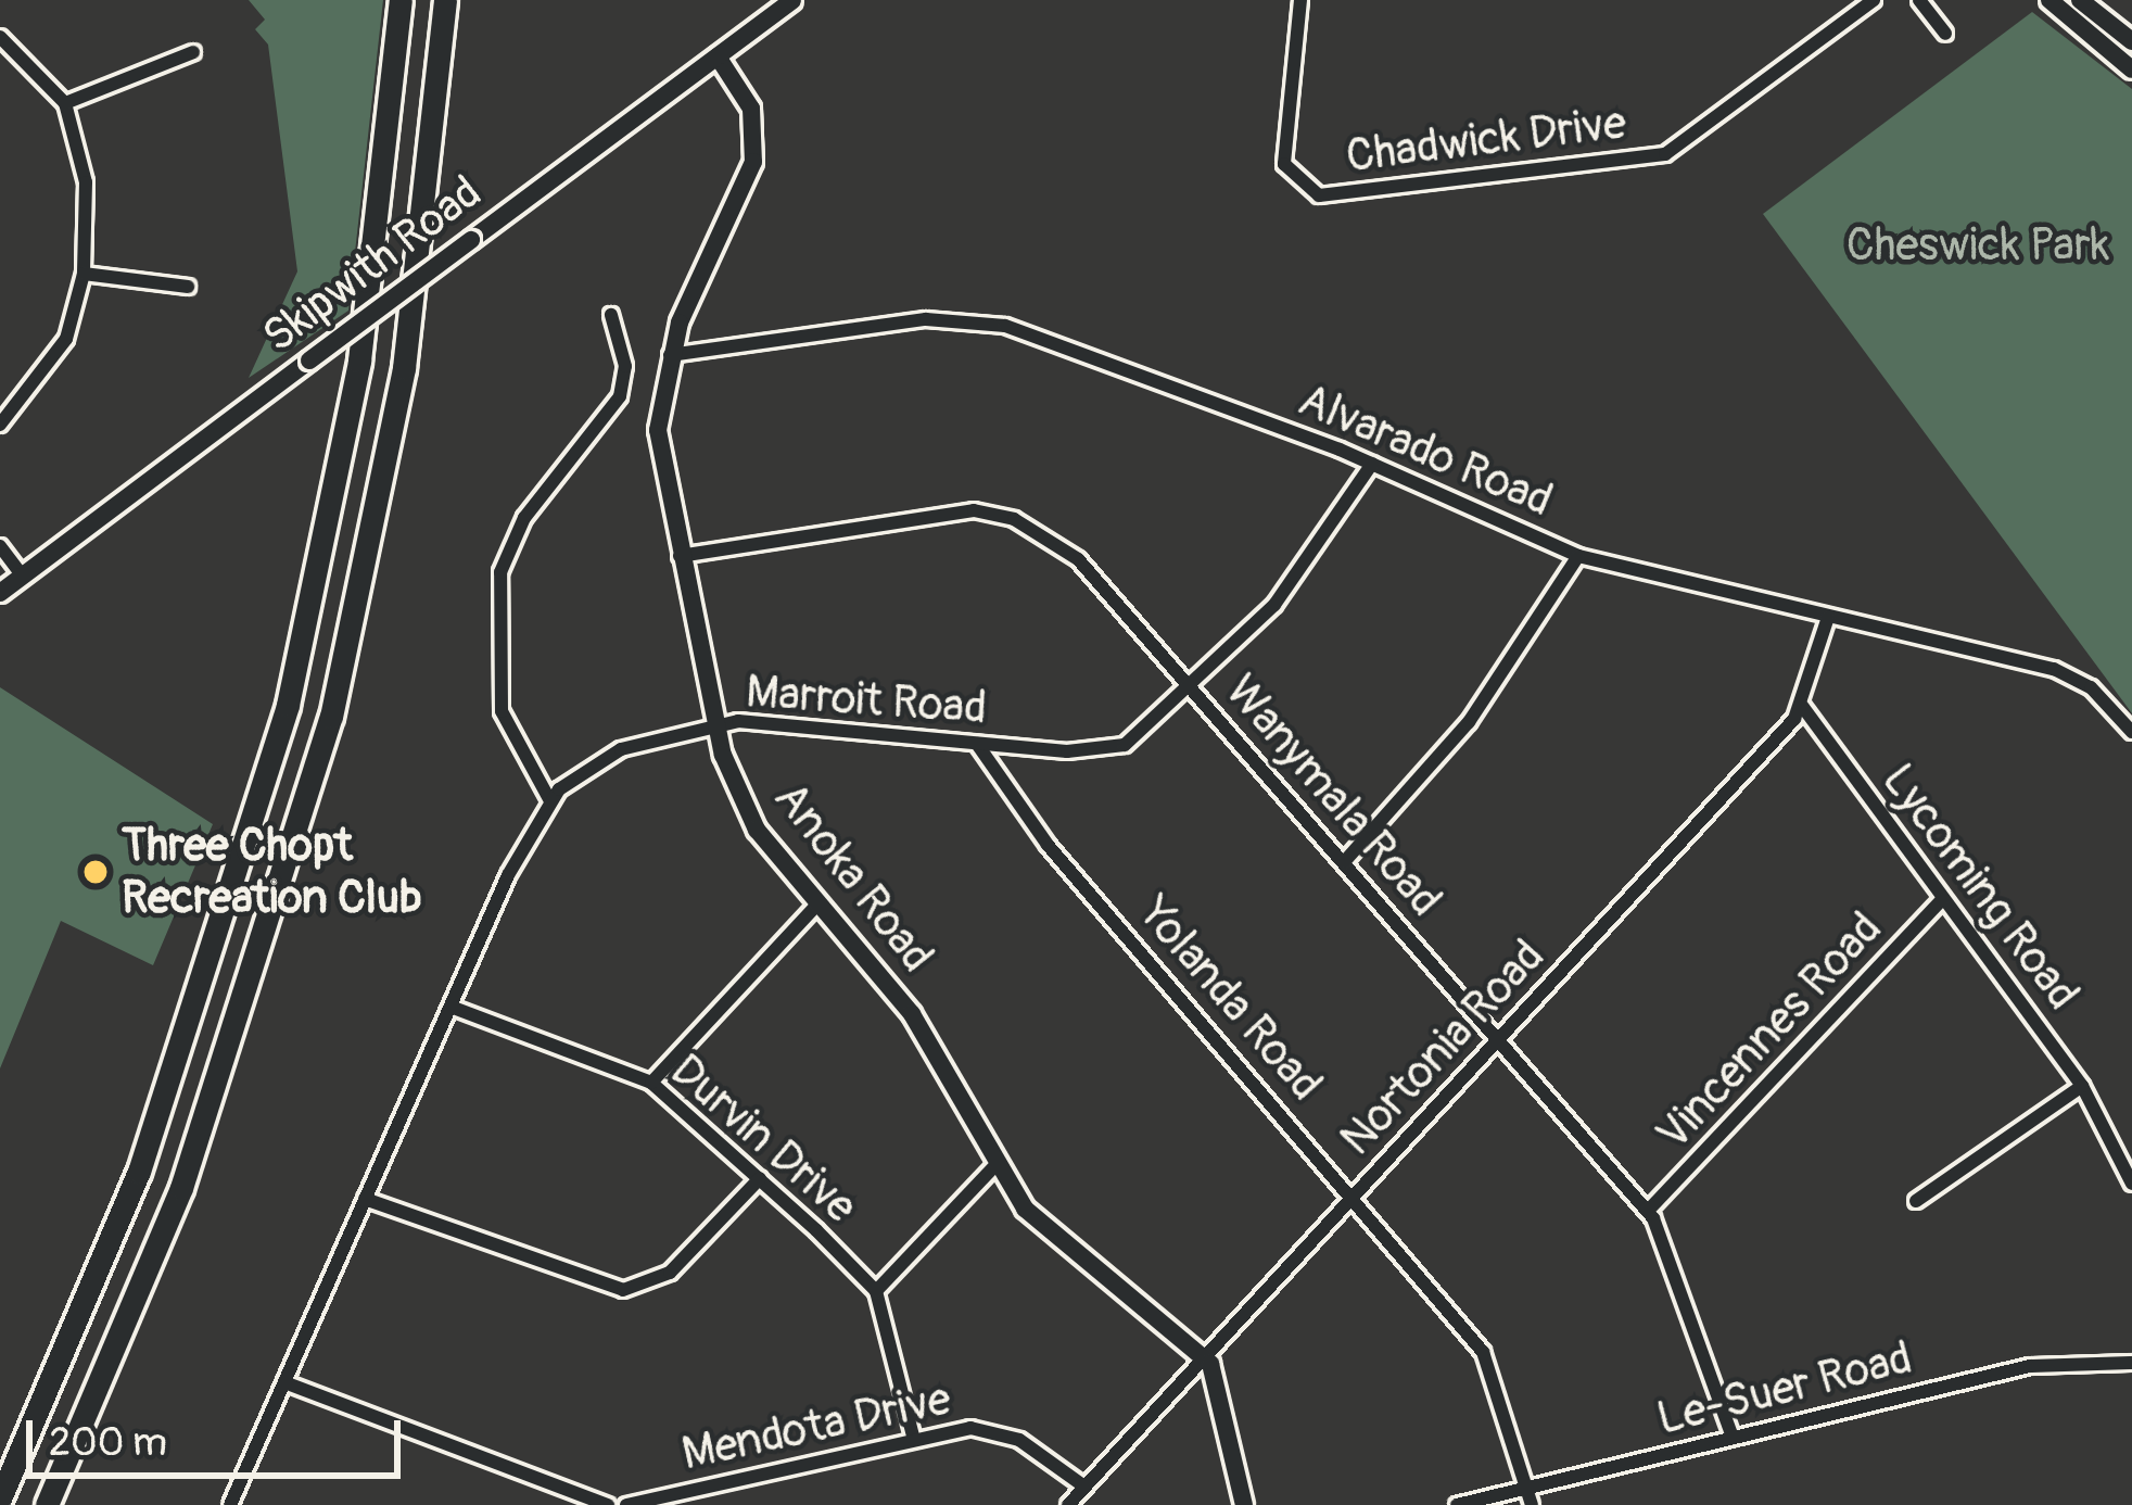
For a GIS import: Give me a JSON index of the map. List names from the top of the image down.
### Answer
{
  "streets": {
    "street": [
      "Chadwick Drive",
      "Skipwith Road",
      "Alvarado Road",
      "Marroit Road",
      "Wanymala Road",
      "Anoka Road",
      "Lycoming Road",
      "Yolanda Road",
      "Vincennes Road",
      "Nortonia Road",
      "Durvin Drive",
      "Le-Suer Road",
      "Mendota Drive"
    ]
  },
  "crossings": [
    ["Skipwith Road", "Anoka Road"],
    ["Alvarado Road", "Marroit Road"],
    ["Alvarado Road", "Anoka Road"],
    ["Alvarado Road", "Nortonia Road"],
    ["Marroit Road", "Wanymala Road"],
    ["Marroit Road", "Anoka Road"],
    ["Marroit Road", "Yolanda Road"],
    ["Marroit Road", "Durvin Drive"],
    ["Wanymala Road", "Anoka Road"],
    ["Wanymala Road", "Vincennes Road"],
    ["Wanymala Road", "Nortonia Road"],
    ["Wanymala Road", "Le-Suer Road"],
    ["Anoka Road", "Nortonia Road"],
    ["Lycoming Road", "Vincennes Road"],
    ["Lycoming Road", "Nortonia Road"],
    ["Yolanda Road", "Nortonia Road"],
    ["Yolanda Road", "Le-Suer Road"],
    ["Nortonia Road", "Mendota Drive"]
  ],
  "parks": ["Cheswick Park"],
  "places": ["Three Chopt Recreation Club"],
  "scale_bar": "200 m"
}
